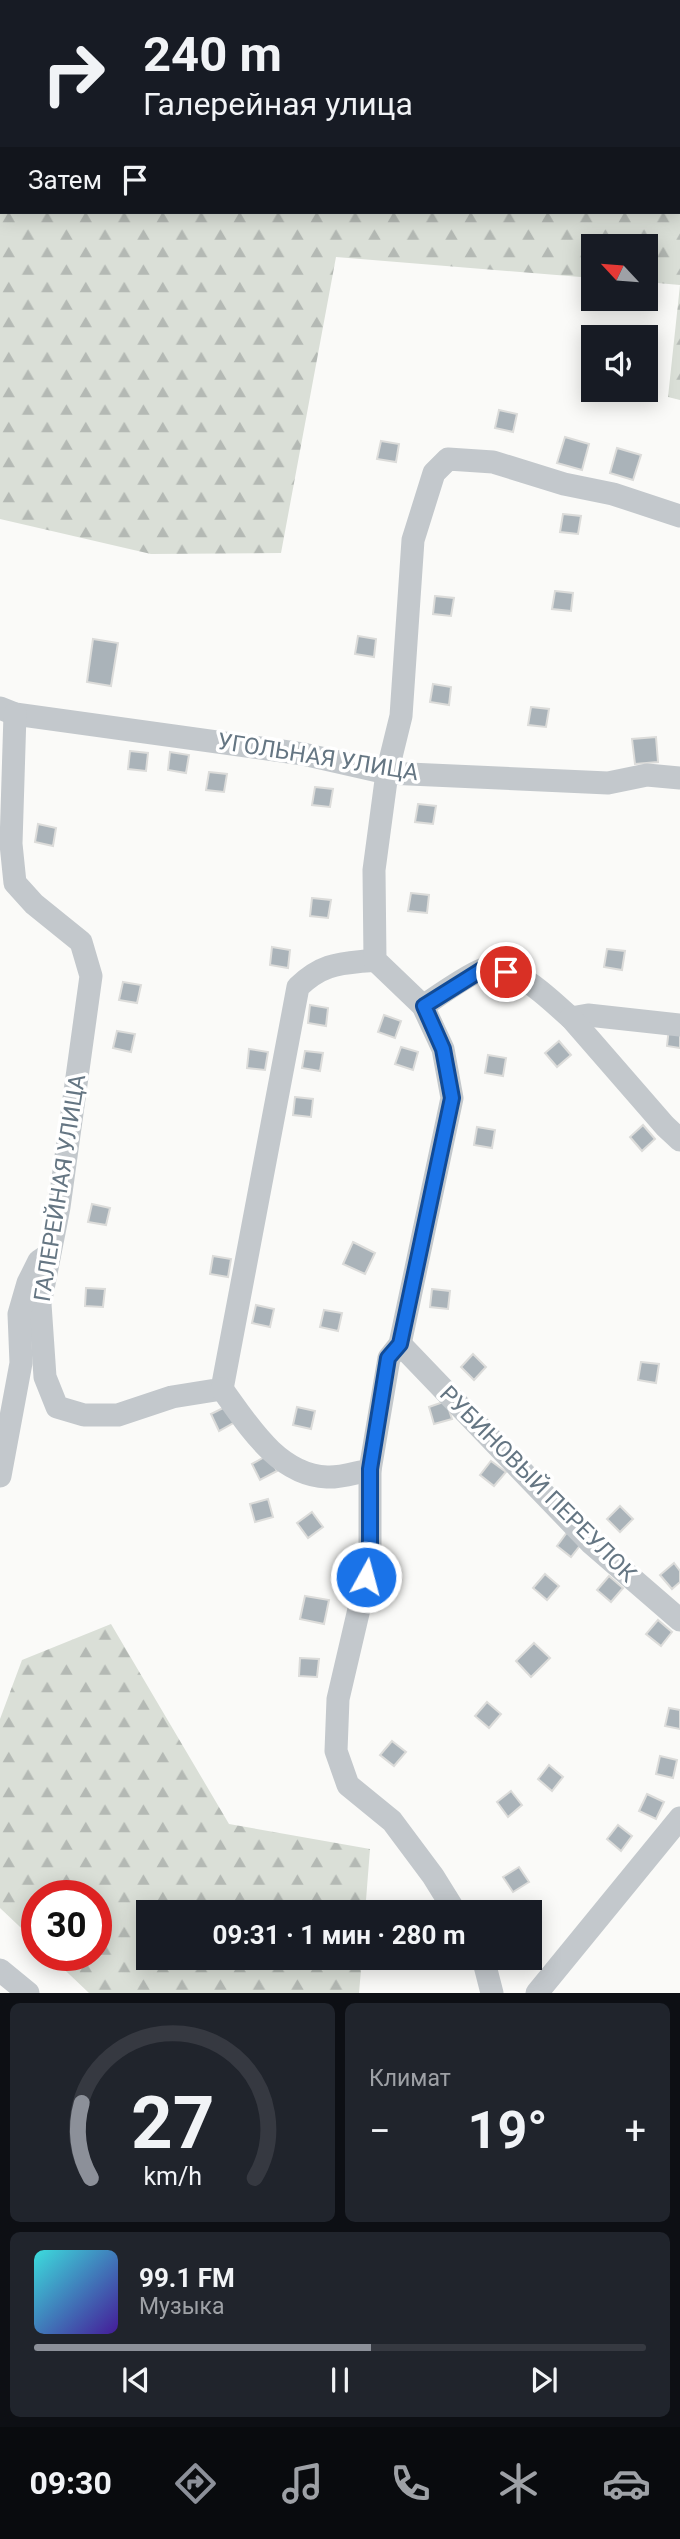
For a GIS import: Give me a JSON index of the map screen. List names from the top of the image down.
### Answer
{
  "streets": {
    "street": ["УГОЛЬНАЯ УЛИЦА", "ГАЛЕРЕЙНАЯ УЛИЦА", "РУБИНОВЫЙ ПЕРЕУЛОК"]
  },
  "crossings": [
    ["УГОЛЬНАЯ УЛИЦА", "ГАЛЕРЕЙНАЯ УЛИЦА"]
  ],
  "north": "top left",
  "page": {
    "turn": ["240 m", "Галерейная улица"],
    "then": "Затем",
    "limit": "30",
    "trip": "09:31 · 1 мин · 280 m",
    "tile": "Климат",
    "heat": ["−", "19°", "+"],
    "song": ["99.1 FM", "Музыка"],
    "tabs": "09:30",
    "gauge": ["27", "km/h"]
  }
}
